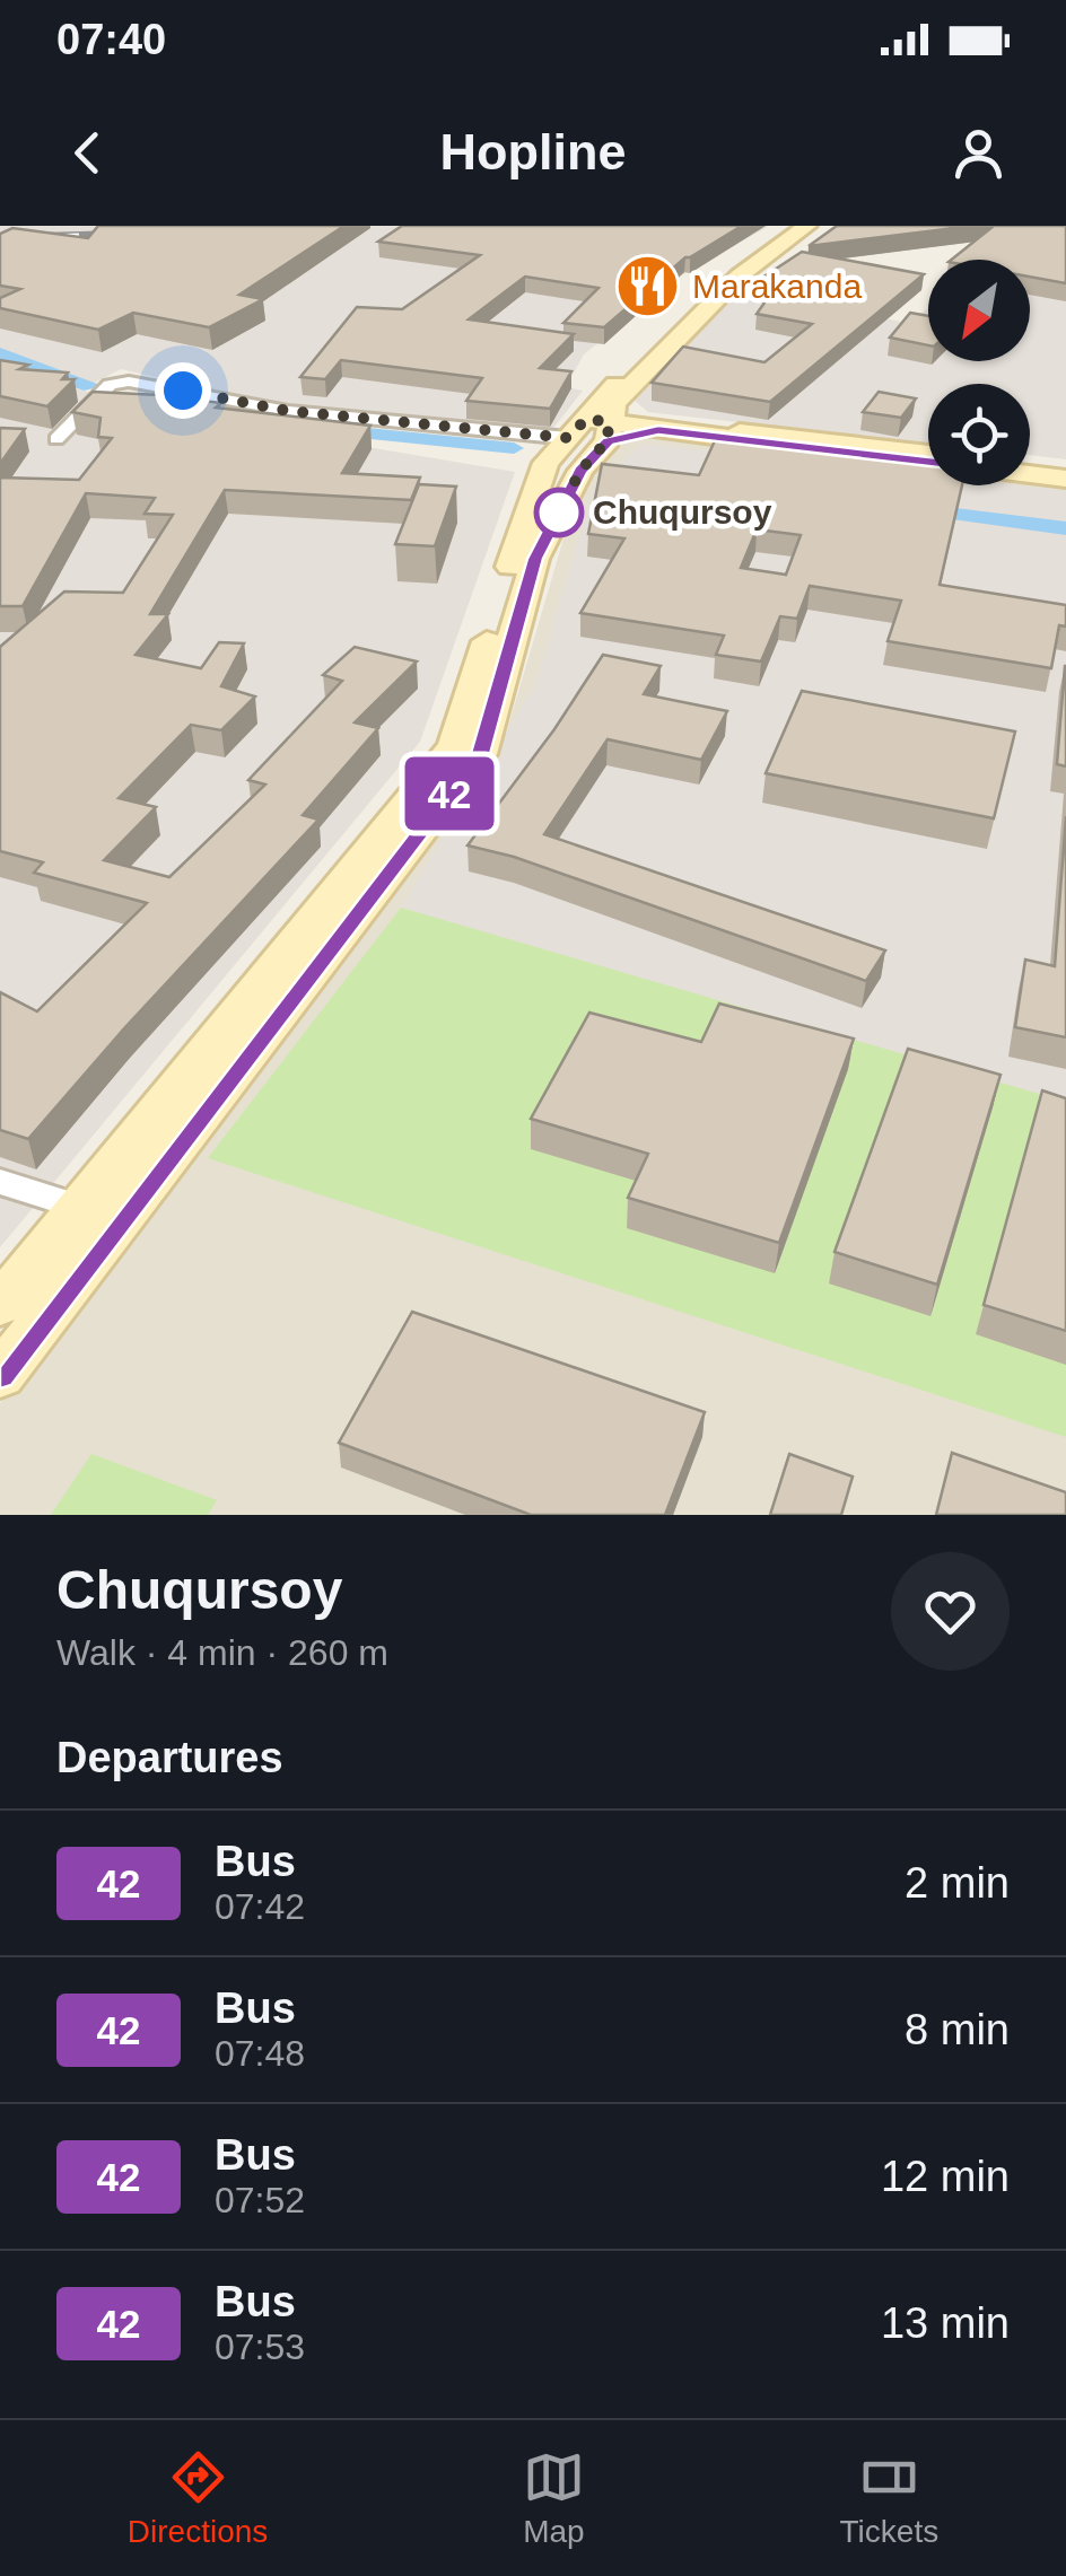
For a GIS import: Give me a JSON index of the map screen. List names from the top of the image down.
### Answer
{
  "places": {
    "restaurant": ["Marakanda"],
    "other": ["Chuqursoy"]
  },
  "lines": ["bus line 42"],
  "north": "bottom left",
  "page": {
    "status": "07:40",
    "header": "Hopline",
    "on_map": "42",
    "heading": [
      ["Chuqursoy", "Walk · 4 min · 260 m"],
      "Departures"
    ],
    "list": [
      {
        "mark": "42",
        "name": "Bus",
        "note": "07:42",
        "value": "2 min"
      },
      {
        "mark": "42",
        "name": "Bus",
        "note": "07:48",
        "value": "8 min"
      },
      {
        "mark": "42",
        "name": "Bus",
        "note": "07:52",
        "value": "12 min"
      },
      {
        "mark": "42",
        "name": "Bus",
        "note": "07:53",
        "value": "13 min"
      }
    ],
    "tabs": ["Directions", "Map", "Tickets"]
  }
}
